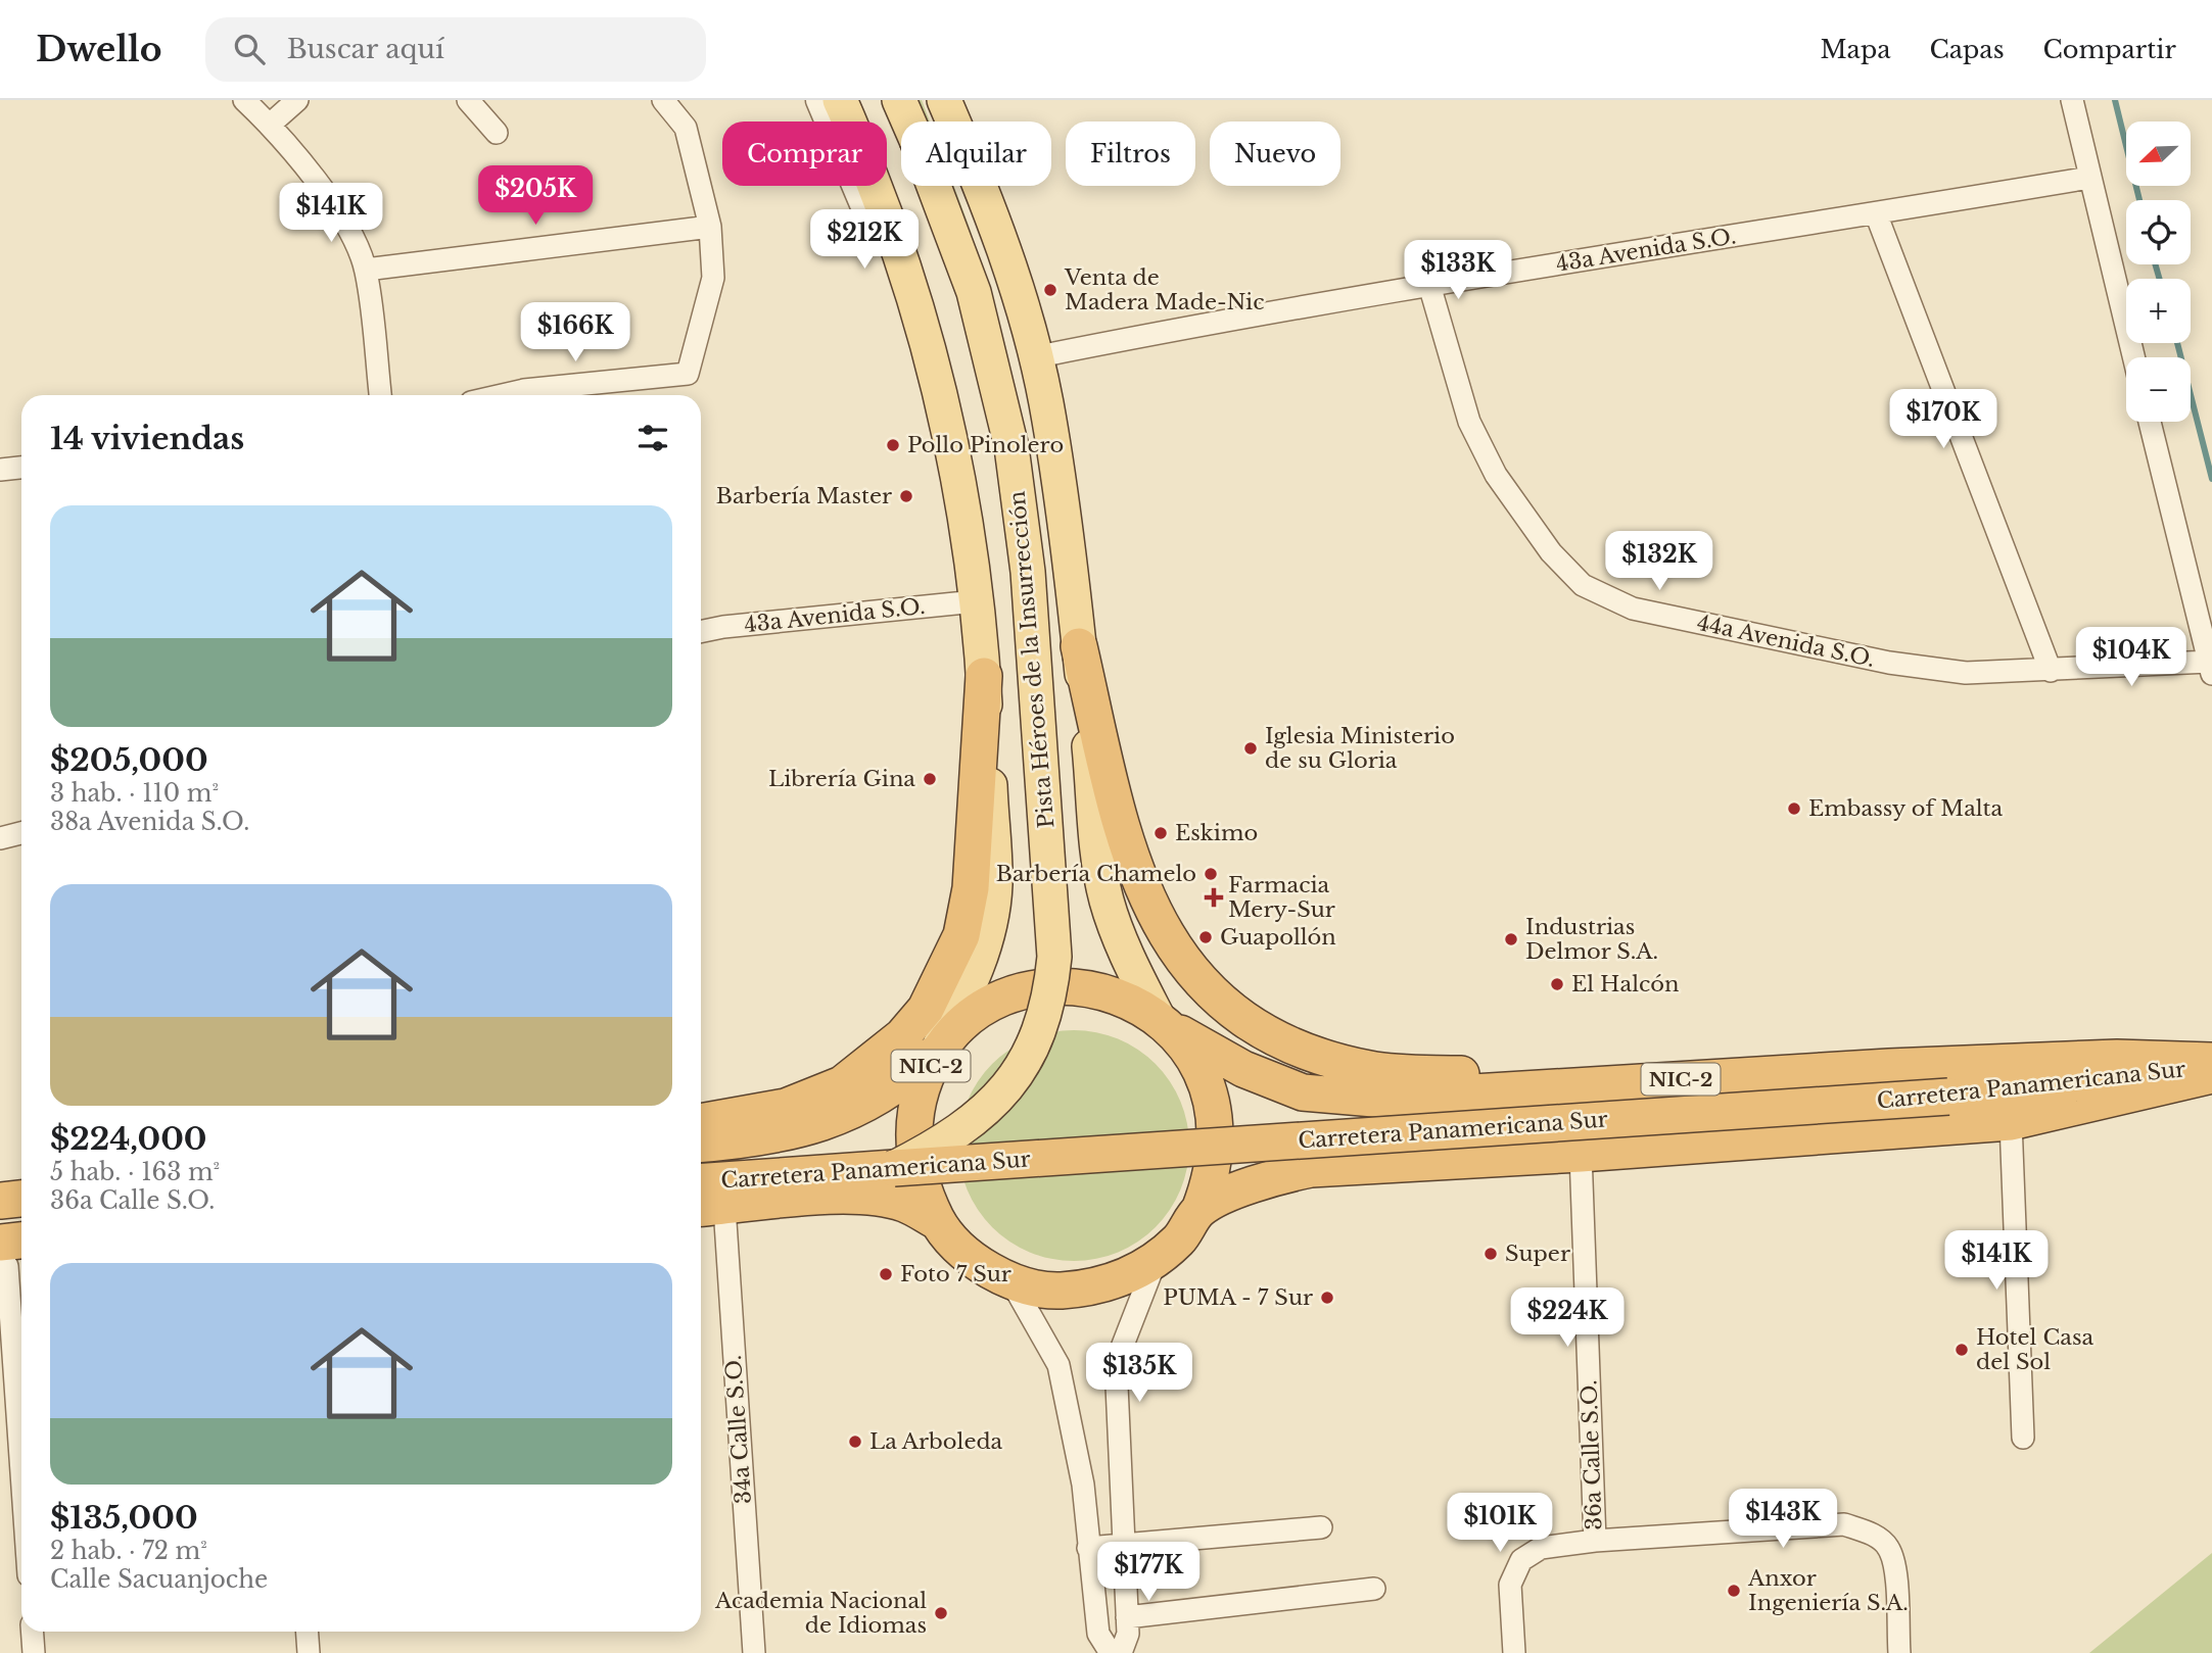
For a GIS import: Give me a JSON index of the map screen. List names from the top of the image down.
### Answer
{
  "streets": {
    "highway": ["NIC-2", "Carretera Panamericana Sur"],
    "main road": ["Pista Héroes de la Insurrección"],
    "street": [
      "43a Avenida S.O.",
      "44a Avenida S.O.",
      "34a Calle S.O.",
      "36a Calle S.O."
    ]
  },
  "crossings": [
    ["43a Avenida S.O.", "44a Avenida S.O."],
    ["43a Avenida S.O.", "Pista Héroes de la Insurrección"],
    ["Pista Héroes de la Insurrección", "NIC-2"],
    ["Pista Héroes de la Insurrección", "Carretera Panamericana Sur"],
    ["NIC-2", "Carretera Panamericana Sur"],
    ["Carretera Panamericana Sur", "34a Calle S.O."],
    ["Carretera Panamericana Sur", "36a Calle S.O."]
  ],
  "places": {
    "other": [
      "Venta de Madera Made-Nic",
      "Pollo Pinolero",
      "Barbería Master",
      "Iglesia Ministerio de su Gloria",
      "Librería Gina",
      "Embassy of Malta",
      "Eskimo",
      "Barbería Chamelo",
      "Guapollón",
      "Industrias Delmor S.A.",
      "El Halcón",
      "Super",
      "Foto 7 Sur",
      "PUMA - 7 Sur",
      "Hotel Casa del Sol",
      "La Arboleda",
      "Anxor Ingeniería S.A.",
      "Academia Nacional de Idiomas"
    ],
    "health": ["Farmacia Mery-Sur"]
  },
  "north": "bottom left",
  "page": {
    "header": "Dwello",
    "search": "Buscar aquí",
    "nav": ["Mapa", "Capas", "Compartir"],
    "map_buttons": ["+", "−"],
    "chip": [
      "Comprar",
      "Alquilar",
      "Filtros",
      "Nuevo"
    ],
    "price": [
      "$205K",
      "$141K",
      "$212K",
      "$133K",
      "$166K",
      "$170K",
      "$132K",
      "$104K",
      "$141K",
      "$224K",
      "$135K",
      "$143K",
      "$101K",
      "$177K"
    ],
    "heading": "14 viviendas",
    "list": [
      {
        "name": "$205,000",
        "note": "3 hab. · 110 m² · 38a Avenida S.O."
      },
      {
        "name": "$224,000",
        "note": "5 hab. · 163 m² · 36a Calle S.O."
      },
      {
        "name": "$135,000",
        "note": "2 hab. · 72 m² · Calle Sacuanjoche"
      }
    ]
  }
}
